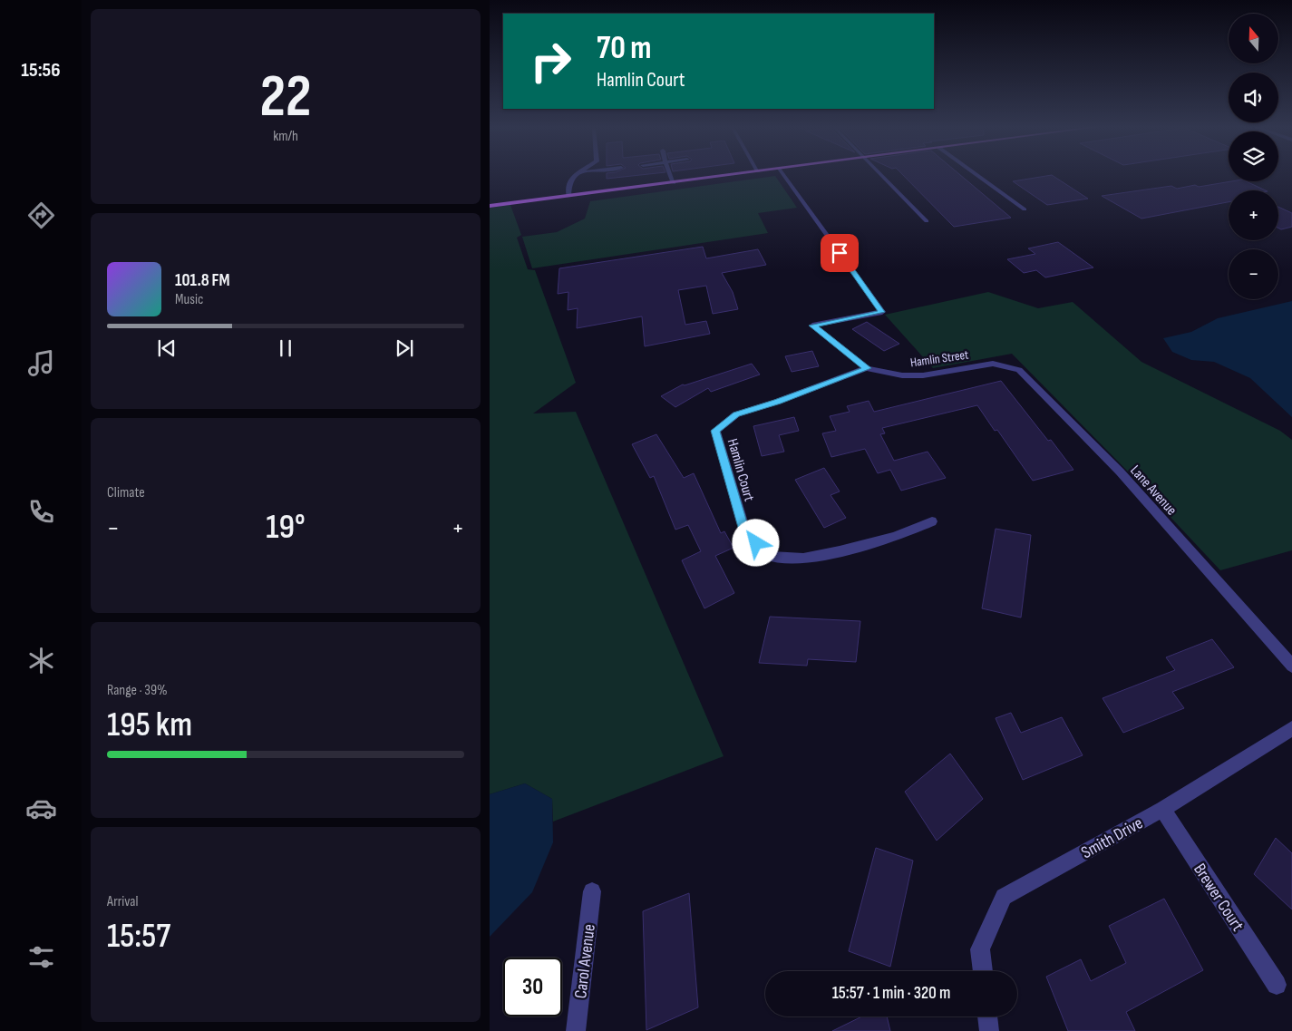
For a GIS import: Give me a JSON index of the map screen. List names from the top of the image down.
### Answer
{
  "streets": {
    "street": [
      "Hamlin Street",
      "Hamlin Court",
      "Lane Avenue",
      "Smith Drive",
      "Brewer Court",
      "Carol Avenue"
    ]
  },
  "crossings": [
    ["Hamlin Street", "Hamlin Court"],
    ["Hamlin Street", "Lane Avenue"],
    ["Smith Drive", "Brewer Court"]
  ],
  "north": "top",
  "page": {
    "tabs": "15:56",
    "tile": [
      ["22", "km/h"],
      "Climate",
      ["Range · 39%", "195 km"],
      ["Arrival", "15:57"]
    ],
    "map_buttons": ["+", "−"],
    "turn": ["70 m", "Hamlin Court"],
    "song": ["101.8 FM", "Music"],
    "heat": ["−", "19°", "+"],
    "limit": "30",
    "trip": "15:57 · 1 min · 320 m"
  }
}
